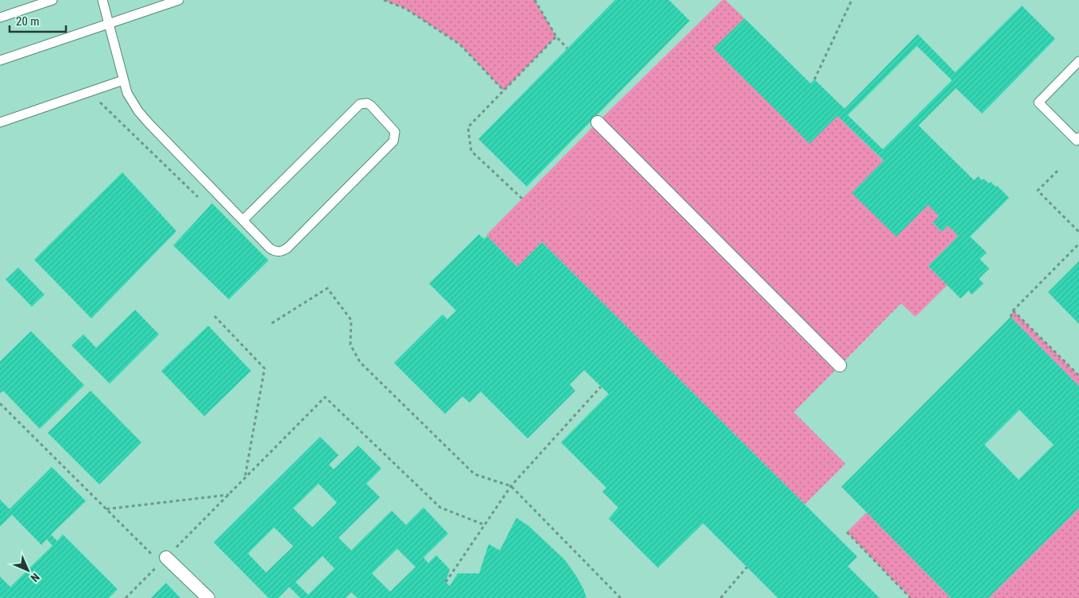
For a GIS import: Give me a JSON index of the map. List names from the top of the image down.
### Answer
{
  "scale_bar": "20 m",
  "north": "bottom right"
}
